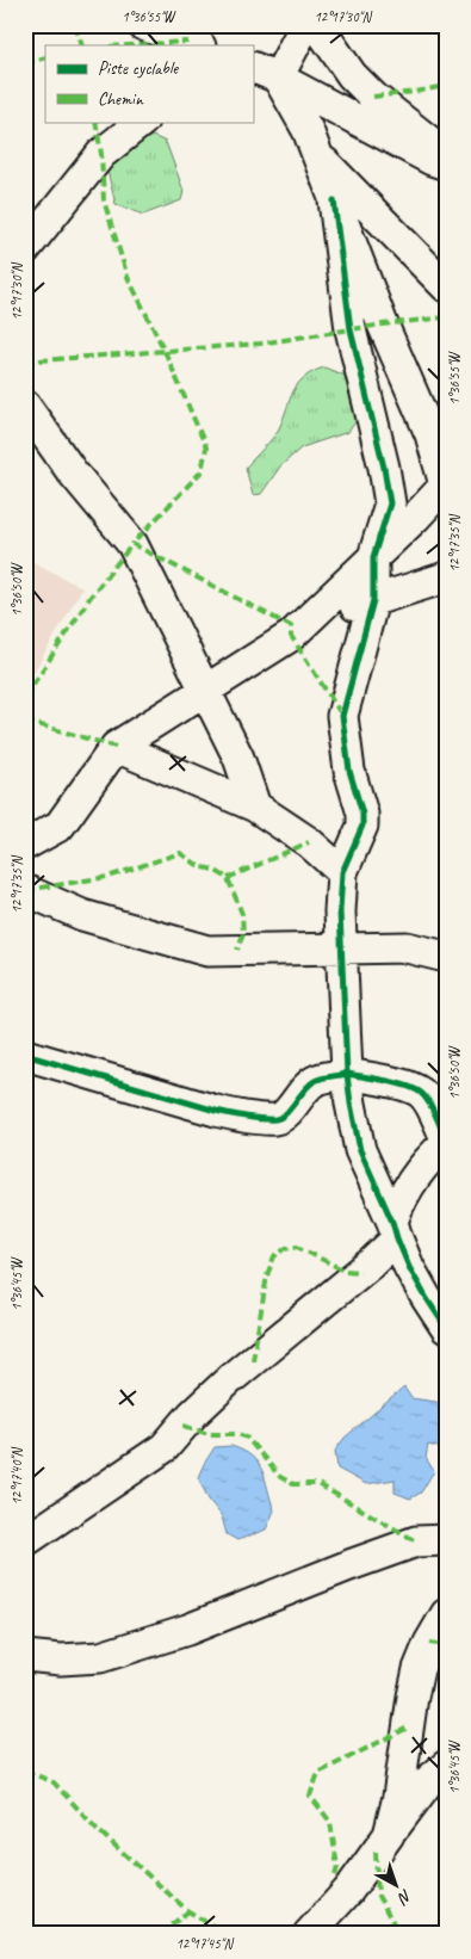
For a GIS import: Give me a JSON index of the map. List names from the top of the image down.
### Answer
{
  "legend": ["Piste cyclable", "Chemin"],
  "north": "bottom right",
  "coordinates": [
    "1°36'55\"W",
    "12°17'30\"N",
    "12°17'35\"N",
    "1°36'50\"W",
    "1°36'45\"W",
    "12°17'40\"N",
    "12°17'45\"N"
  ]
}
